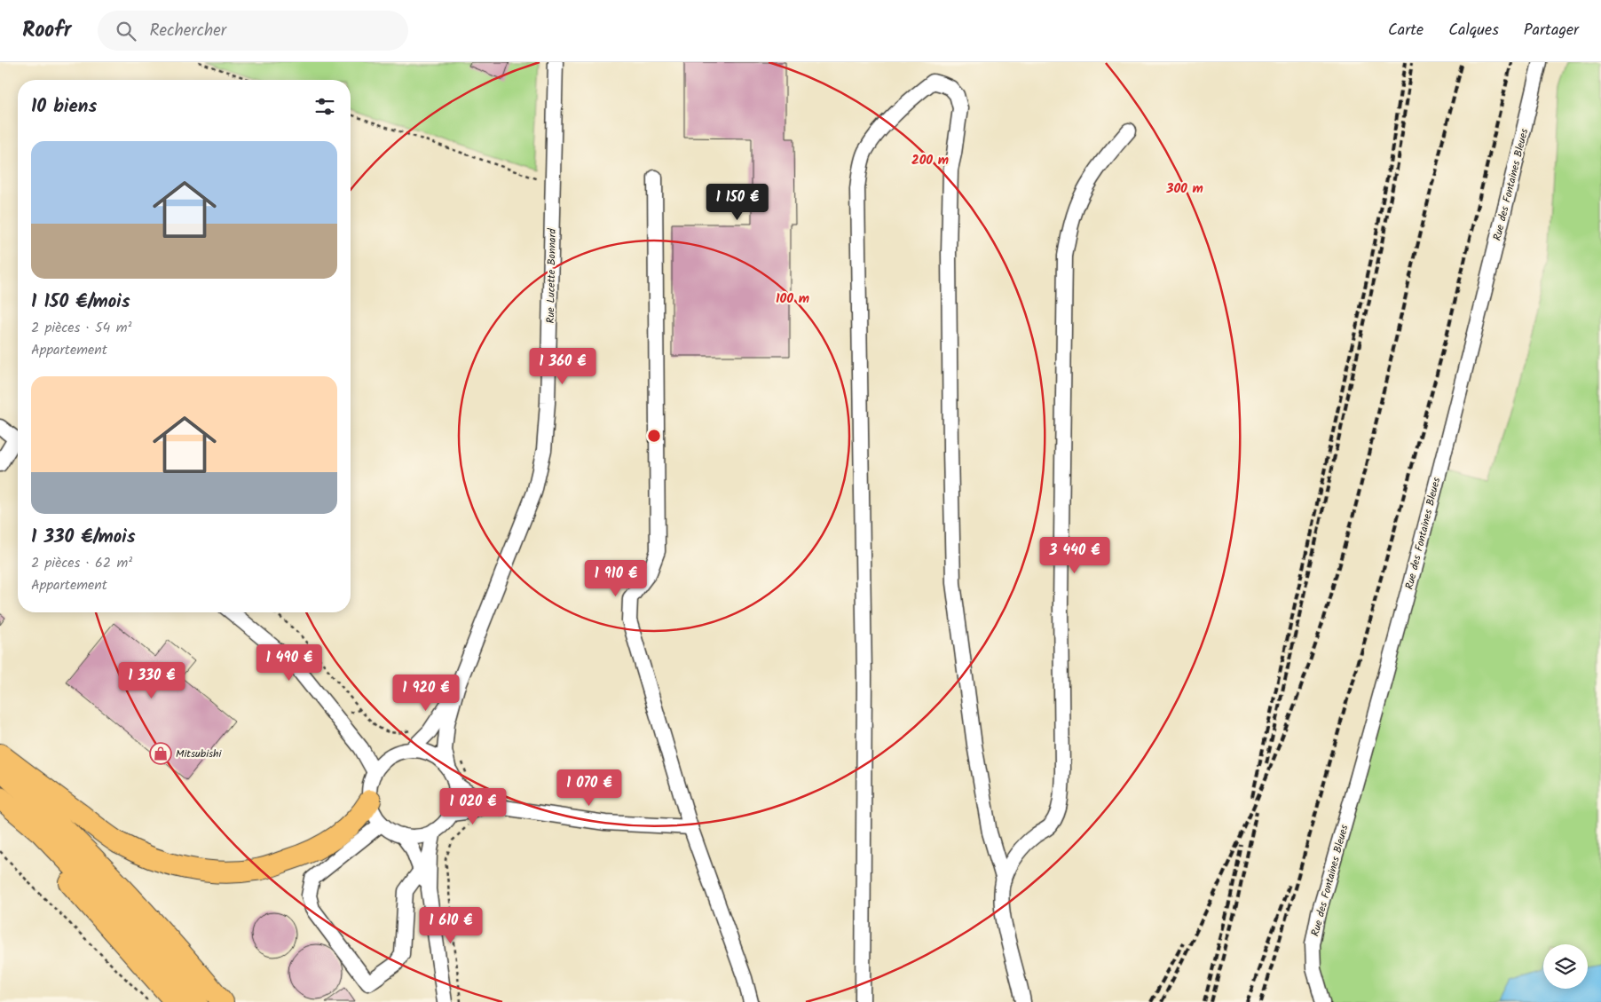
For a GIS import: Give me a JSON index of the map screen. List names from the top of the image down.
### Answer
{
  "streets": {
    "street": ["Rue des Fontaines Bleues", "Rue Lucette Bonnard"]
  },
  "places": {
    "shop": ["Mitsubishi"]
  },
  "page": {
    "header": "Roofr",
    "search": "Rechercher",
    "nav": ["Carte", "Calques", "Partager"],
    "heading": "10 biens",
    "list": [
      {
        "name": "1 150 €/mois",
        "note": "2 pièces · 54 m² · Appartement"
      },
      {
        "name": "1 330 €/mois",
        "note": "2 pièces · 62 m² · Appartement"
      }
    ],
    "price": [
      "1 150 €",
      "1 360 €",
      "3 440 €",
      "1 910 €",
      "1 490 €",
      "1 330 €",
      "1 920 €",
      "1 070 €",
      "1 020 €",
      "1 610 €"
    ]
  },
  "rings": ["200 m", "300 m", "100 m"]
}
